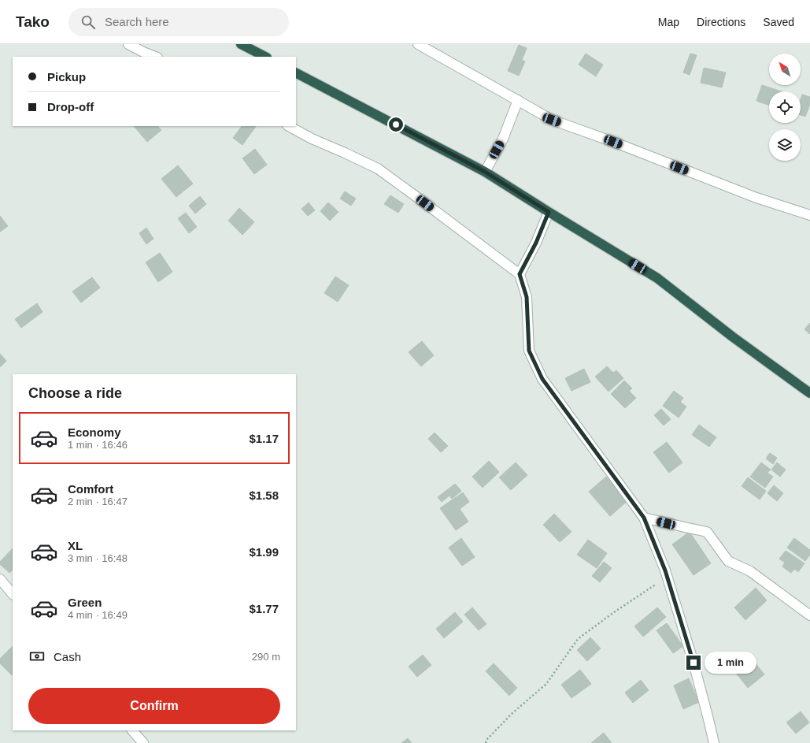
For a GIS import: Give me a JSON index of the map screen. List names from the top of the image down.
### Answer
{
  "north": "top left",
  "page": {
    "header": "Tako",
    "search": "Search here",
    "nav": ["Map", "Directions", "Saved"],
    "banner": ["Pickup", "Drop-off"],
    "heading": "Choose a ride",
    "list": [
      {
        "name": "Economy",
        "note": "1 min · 16:46",
        "value": "$1.17"
      },
      {
        "name": "Comfort",
        "note": "2 min · 16:47",
        "value": "$1.58"
      },
      {
        "name": "XL",
        "note": "3 min · 16:48",
        "value": "$1.99"
      },
      {
        "name": "Green",
        "note": "4 min · 16:49",
        "value": "$1.77"
      }
    ],
    "pay": ["Cash", "290 m"],
    "bubble": "1 min",
    "buttons": "Confirm"
  }
}
